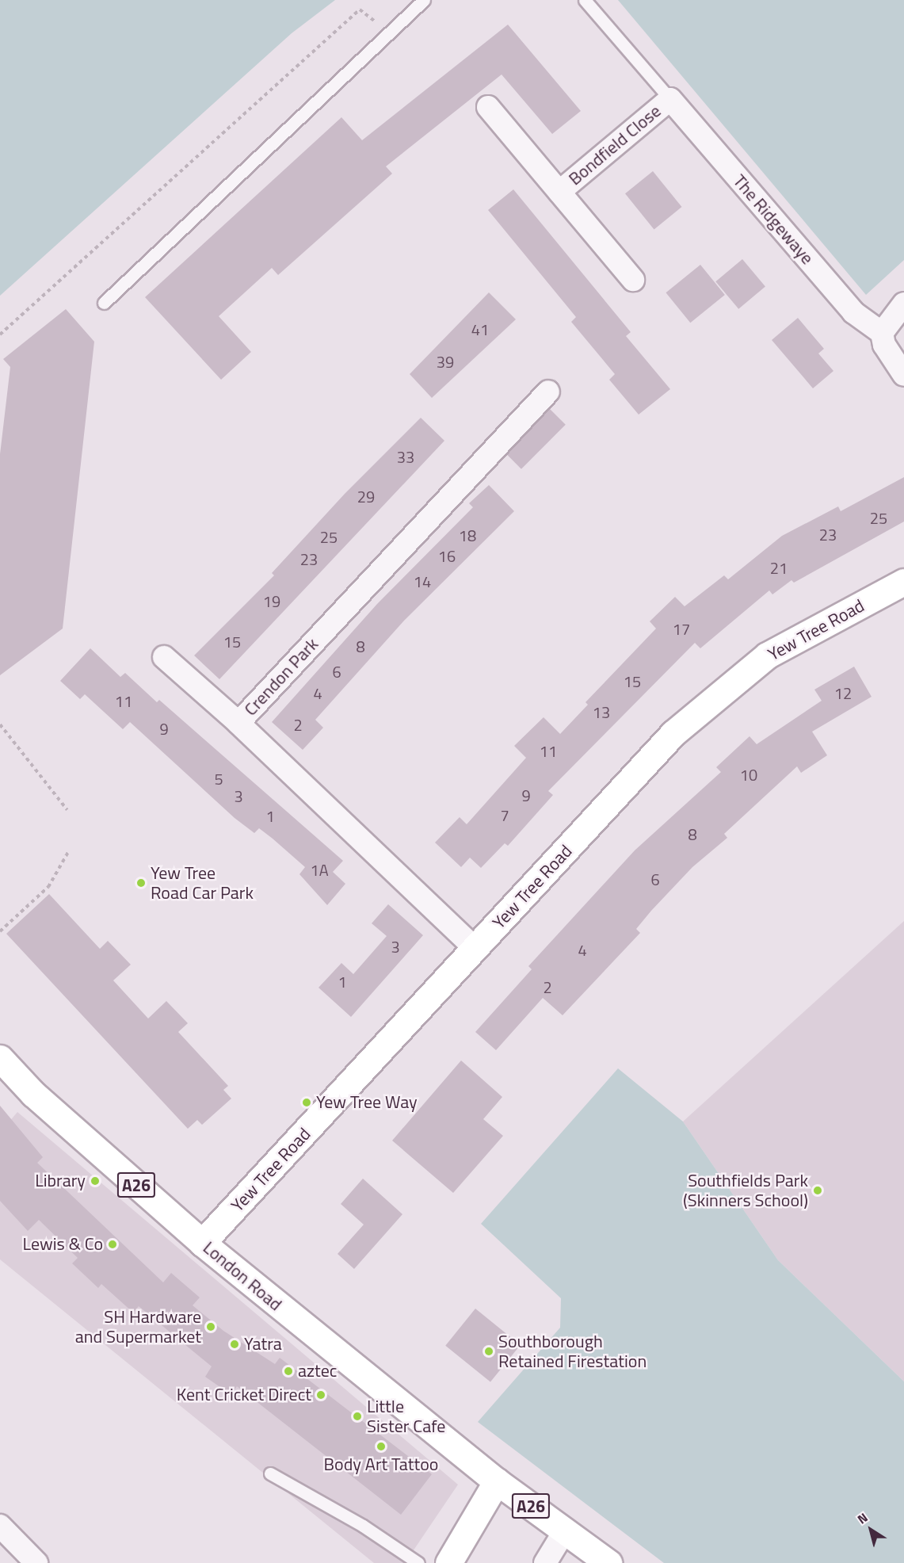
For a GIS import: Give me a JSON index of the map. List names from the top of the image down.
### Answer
{
  "streets": {
    "main road": ["Yew Tree Road", "A26", "London Road"],
    "street": ["Bondfield Close", "The Ridgewaye", "Crendon Park"]
  },
  "crossings": [
    ["Bondfield Close", "The Ridgewaye"],
    ["Yew Tree Road", "Crendon Park"],
    ["Yew Tree Road", "London Road"],
    ["A26", "London Road"]
  ],
  "places": [
    "Yew Tree Road Car Park",
    "Yew Tree Way",
    "Library",
    "Southfields Park (Skinners School)",
    "Lewis & Co",
    "SH Hardware and Supermarket",
    "Yatra",
    "Southborough Retained Firestation",
    "aztec",
    "Kent Cricket Direct",
    "Little Sister Cafe",
    "Body Art Tattoo"
  ],
  "house_numbers": [
    "41",
    "39",
    "33",
    "29",
    "25",
    "23",
    "18",
    "25",
    "16",
    "23",
    "21",
    "14",
    "19",
    "17",
    "15",
    "8",
    "6",
    "15",
    "4",
    "12",
    "11",
    "13",
    "2",
    "9",
    "11",
    "10",
    "5",
    "9",
    "3",
    "7",
    "1",
    "8",
    "1A",
    "6",
    "3",
    "4",
    "1",
    "2"
  ],
  "north": "top left"
}
